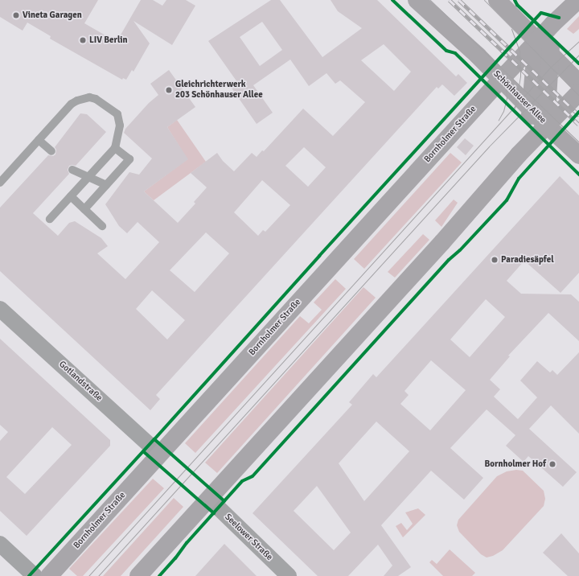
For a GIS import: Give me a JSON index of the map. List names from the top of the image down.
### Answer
{
  "streets": {
    "main road": ["Schönhauser Allee", "Bornholmer Straße"],
    "street": ["Gotlandstraße", "Seelower Straße"]
  },
  "crossings": [
    ["Schönhauser Allee", "Bornholmer Straße"],
    ["Bornholmer Straße", "Gotlandstraße"]
  ],
  "places": [
    "Vineta Garagen",
    "LIV Berlin",
    "Gleichrichterwerk 203 Schönhauser Allee",
    "Paradiesäpfel",
    "Bornholmer Hof"
  ]
}
